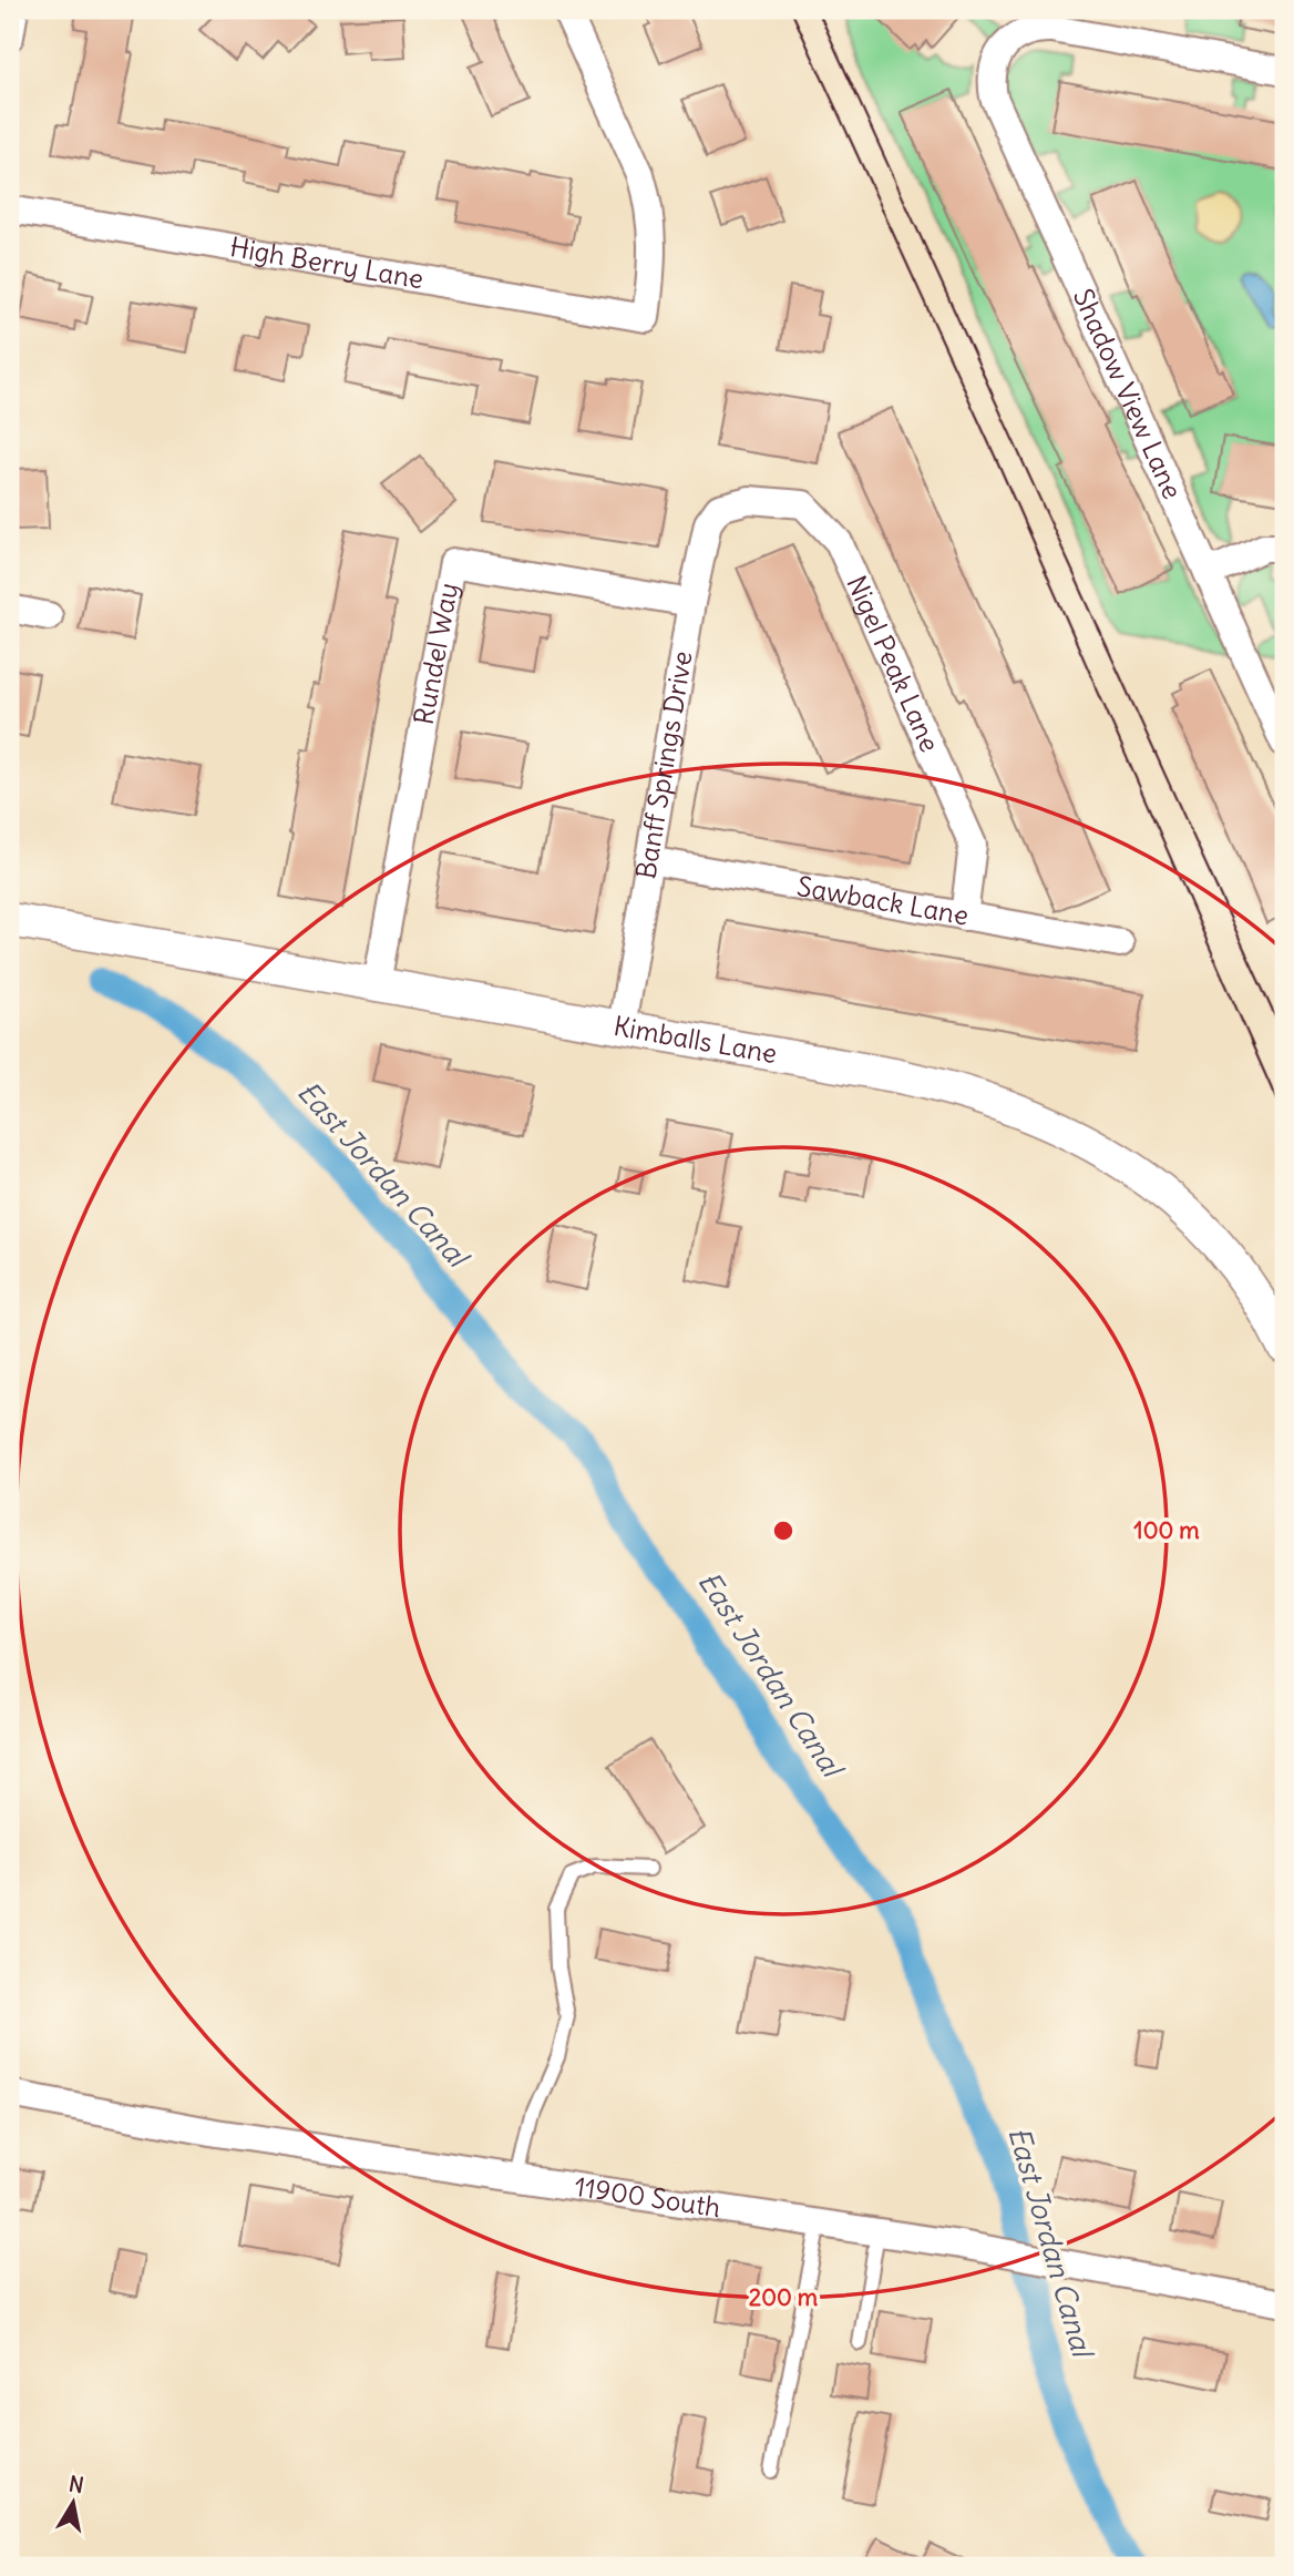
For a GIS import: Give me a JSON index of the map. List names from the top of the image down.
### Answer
{
  "streets": {
    "street": [
      "High Berry Lane",
      "Shadow View Lane",
      "Rundel Way",
      "Nigel Peak Lane",
      "Banff Springs Drive",
      "Sawback Lane",
      "Kimballs Lane",
      "11900 South"
    ]
  },
  "crossings": [
    ["Rundel Way", "Banff Springs Drive"],
    ["Rundel Way", "Kimballs Lane"],
    ["Nigel Peak Lane", "Banff Springs Drive"],
    ["Nigel Peak Lane", "Sawback Lane"],
    ["Banff Springs Drive", "Sawback Lane"],
    ["Banff Springs Drive", "Kimballs Lane"]
  ],
  "water": ["East Jordan Canal"],
  "north": "top",
  "rings": ["100 m", "200 m"]
}
